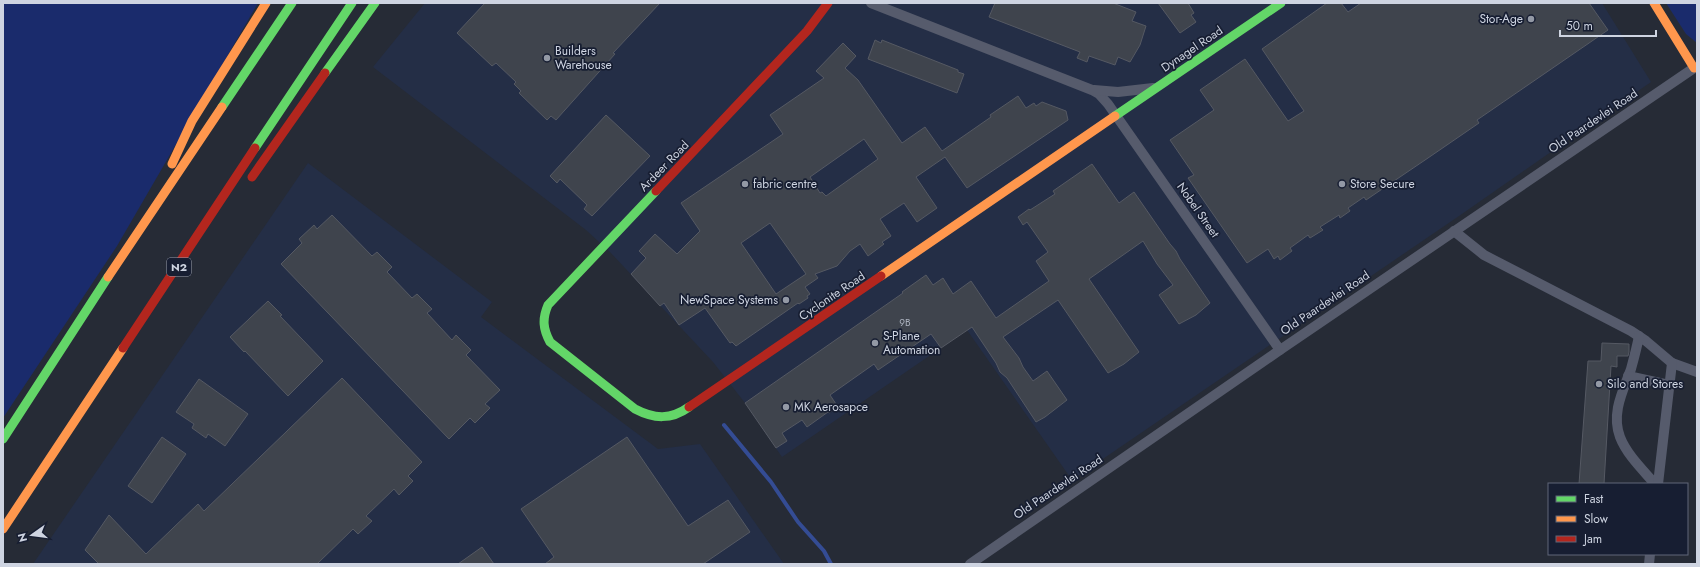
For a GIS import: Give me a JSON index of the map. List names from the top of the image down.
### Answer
{
  "streets": {
    "main road": [
      "Dynagel Road",
      "Ardeer Road",
      "N2",
      "Cyclonite Road"
    ],
    "street": ["Old Paardevlei Road", "Nobel Street"]
  },
  "crossings": [
    ["Dynagel Road", "Nobel Street"],
    ["Dynagel Road", "Cyclonite Road"],
    ["Old Paardevlei Road", "Nobel Street"],
    ["Ardeer Road", "Cyclonite Road"],
    ["Nobel Street", "Cyclonite Road"]
  ],
  "places": [
    "Stor-Age",
    "Builders Warehouse",
    "fabric centre",
    "Store Secure",
    "NewSpace Systems",
    "S-Plane Automation",
    "Silo and Stores",
    "MK Aerosapce"
  ],
  "house_numbers": ["9B"],
  "legend": ["Fast", "Slow", "Jam"],
  "scale_bar": "50 m",
  "north": "left"
}
